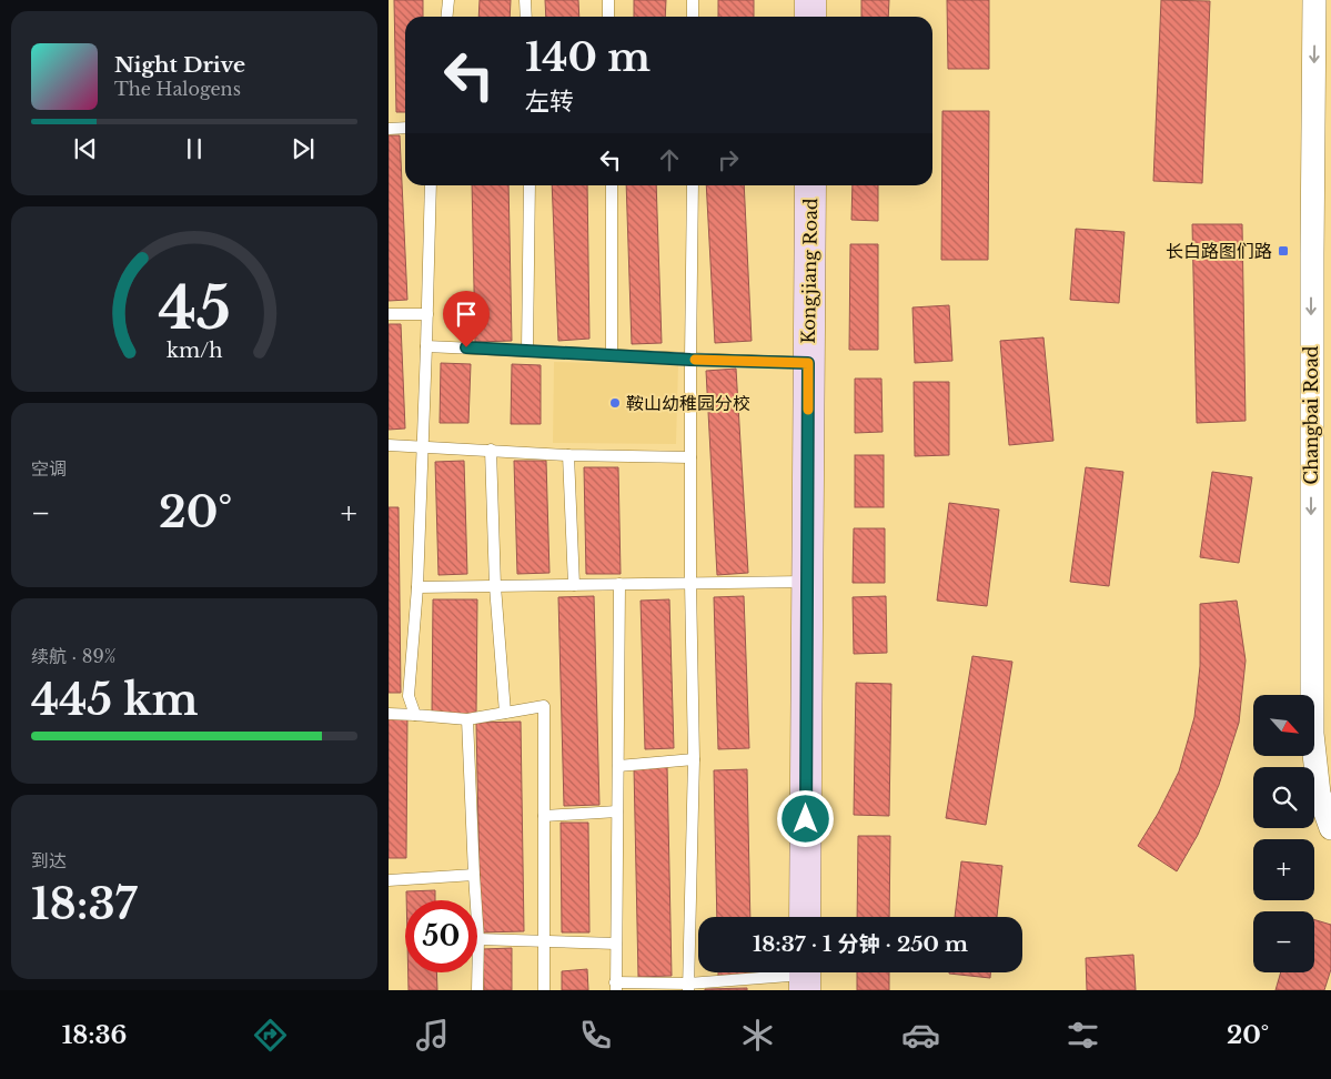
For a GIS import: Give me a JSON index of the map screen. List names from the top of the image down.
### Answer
{
  "streets": {
    "main road": ["Kongjiang Road"],
    "street": ["Changbai Road"]
  },
  "one_way": ["Changbai Road"],
  "places": {
    "transit": ["长白路图们路"],
    "other": ["鞍山幼稚园分校"]
  },
  "north": "bottom right",
  "page": {
    "turn": ["140 m", "左转"],
    "song": ["Night Drive", "The Halogens"],
    "tile": [
      "空调",
      ["续航 · 89%", "445 km"],
      ["到达", "18:37"]
    ],
    "heat": ["−", "20°", "+"],
    "map_buttons": ["+", "−"],
    "limit": "50",
    "trip": "18:37 · 1 分钟 · 250 m",
    "tabs": ["18:36", "20°"],
    "gauge": ["45", "km/h"]
  }
}
